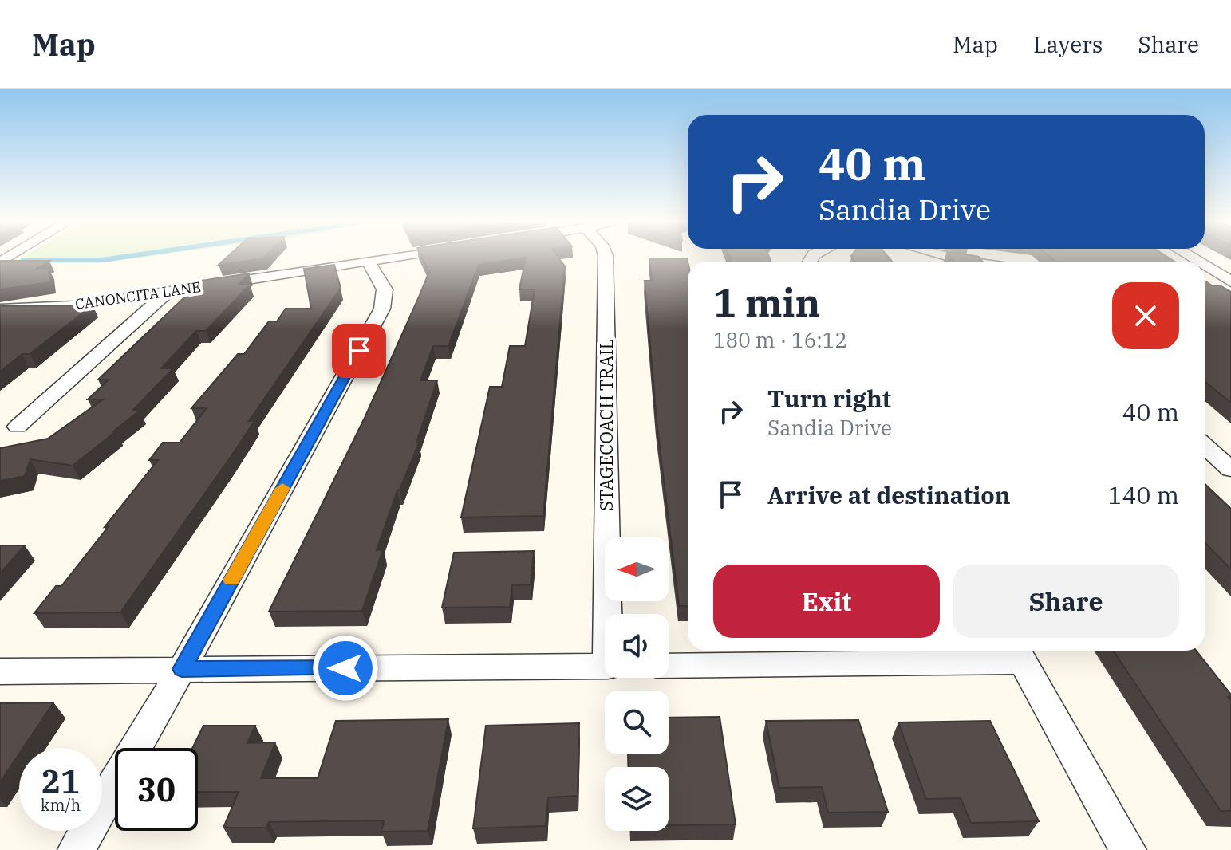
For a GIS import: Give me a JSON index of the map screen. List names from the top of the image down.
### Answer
{
  "streets": {
    "street": ["CANONCITA LANE", "STAGECOACH TRAIL"]
  },
  "north": "left",
  "page": {
    "header": "Map",
    "nav": ["Map", "Layers", "Share"],
    "turn": ["40 m", "Sandia Drive"],
    "heading": ["1 min", "180 m · 16:12"],
    "list": [
      {
        "name": "Turn right",
        "note": "Sandia Drive",
        "value": "40 m"
      },
      {
        "name": "Arrive at destination",
        "value": "140 m"
      }
    ],
    "buttons": ["Exit", "Share"],
    "speed": "21 km/h",
    "limit": "30"
  }
}
